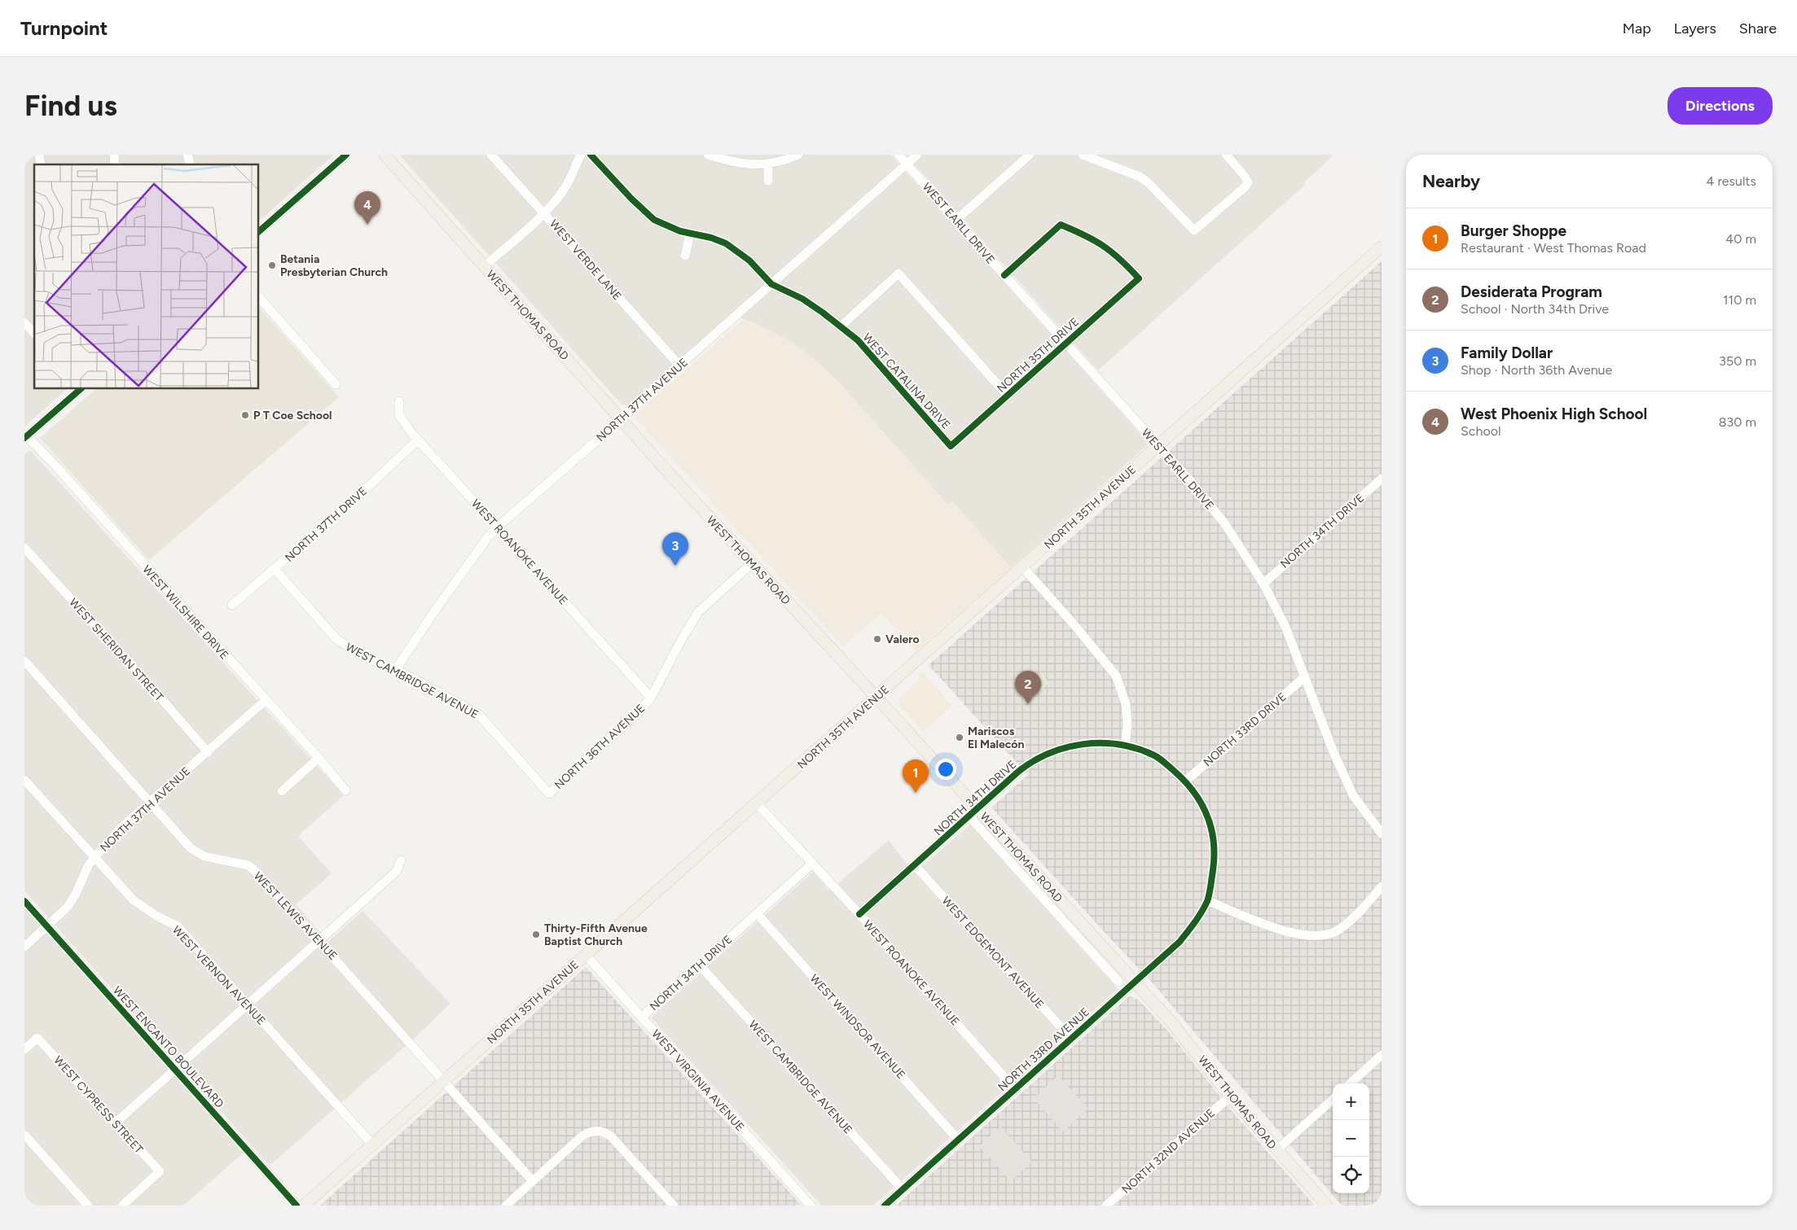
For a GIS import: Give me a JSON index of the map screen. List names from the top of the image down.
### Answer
{
  "streets": {
    "main road": ["WEST THOMAS ROAD", "NORTH 35TH AVENUE"],
    "street": [
      "WEST EARLL DRIVE",
      "WEST VERDE LANE",
      "NORTH 35TH DRIVE",
      "WEST CATALINA DRIVE",
      "NORTH 37TH AVENUE",
      "NORTH 37TH DRIVE",
      "NORTH 34TH DRIVE",
      "WEST ROANOKE AVENUE",
      "WEST WILSHIRE DRIVE",
      "WEST SHERIDAN STREET",
      "WEST CAMBRIDGE AVENUE",
      "NORTH 33RD DRIVE",
      "NORTH 36TH AVENUE",
      "WEST LEWIS AVENUE",
      "WEST EDGEMONT AVENUE",
      "WEST VERNON AVENUE",
      "WEST WINDSOR AVENUE",
      "WEST ENCANTO BOULEVARD",
      "NORTH 33RD AVENUE",
      "WEST VIRGINIA AVENUE",
      "WEST CYPRESS STREET",
      "NORTH 32ND AVENUE"
    ]
  },
  "crossings": [
    ["WEST EARLL DRIVE", "NORTH 35TH DRIVE"],
    ["WEST EARLL DRIVE", "NORTH 37TH AVENUE"],
    ["WEST EARLL DRIVE", "NORTH 35TH AVENUE"],
    ["WEST EARLL DRIVE", "NORTH 34TH DRIVE"],
    ["WEST EARLL DRIVE", "NORTH 33RD DRIVE"],
    ["WEST VERDE LANE", "NORTH 37TH AVENUE"],
    ["WEST THOMAS ROAD", "NORTH 37TH AVENUE"],
    ["WEST THOMAS ROAD", "NORTH 35TH AVENUE"],
    ["WEST THOMAS ROAD", "NORTH 34TH DRIVE"],
    ["WEST THOMAS ROAD", "NORTH 36TH AVENUE"],
    ["WEST THOMAS ROAD", "NORTH 33RD AVENUE"],
    ["WEST THOMAS ROAD", "NORTH 32ND AVENUE"],
    ["NORTH 35TH DRIVE", "WEST CATALINA DRIVE"],
    ["WEST CATALINA DRIVE", "NORTH 37TH AVENUE"],
    ["NORTH 37TH AVENUE", "WEST ROANOKE AVENUE"],
    ["NORTH 37TH AVENUE", "WEST WILSHIRE DRIVE"],
    ["NORTH 37TH AVENUE", "WEST SHERIDAN STREET"],
    ["NORTH 37TH AVENUE", "WEST CAMBRIDGE AVENUE"],
    ["NORTH 37TH AVENUE", "WEST LEWIS AVENUE"],
    ["NORTH 37TH AVENUE", "WEST VERNON AVENUE"],
    ["NORTH 37TH AVENUE", "WEST ENCANTO BOULEVARD"],
    ["NORTH 35TH AVENUE", "WEST ROANOKE AVENUE"],
    ["NORTH 35TH AVENUE", "WEST LEWIS AVENUE"],
    ["NORTH 35TH AVENUE", "WEST VERNON AVENUE"],
    ["NORTH 35TH AVENUE", "WEST VIRGINIA AVENUE"],
    ["NORTH 37TH DRIVE", "WEST ROANOKE AVENUE"],
    ["NORTH 37TH DRIVE", "WEST CAMBRIDGE AVENUE"],
    ["NORTH 34TH DRIVE", "WEST ROANOKE AVENUE"],
    ["NORTH 34TH DRIVE", "WEST CAMBRIDGE AVENUE"],
    ["NORTH 34TH DRIVE", "WEST EDGEMONT AVENUE"],
    ["NORTH 34TH DRIVE", "WEST WINDSOR AVENUE"],
    ["NORTH 34TH DRIVE", "WEST VIRGINIA AVENUE"],
    ["WEST ROANOKE AVENUE", "NORTH 36TH AVENUE"],
    ["WEST ROANOKE AVENUE", "NORTH 33RD AVENUE"],
    ["WEST CAMBRIDGE AVENUE", "NORTH 36TH AVENUE"],
    ["WEST CAMBRIDGE AVENUE", "NORTH 33RD AVENUE"],
    ["WEST EDGEMONT AVENUE", "NORTH 33RD AVENUE"],
    ["WEST WINDSOR AVENUE", "NORTH 33RD AVENUE"]
  ],
  "places": [
    "Betania Presbyterian Church",
    "P T Coe School",
    "Valero",
    "Mariscos El Malecón",
    "Thirty-Fifth Avenue Baptist Church"
  ],
  "page": {
    "header": "Turnpoint",
    "nav": ["Map", "Layers", "Share"],
    "buttons": "Directions",
    "title": "Find us",
    "heading": ["Nearby", "4 results"],
    "pins": [
      "4",
      "3",
      "2",
      "1"
    ],
    "list": [
      {
        "mark": "1",
        "name": "Burger Shoppe",
        "note": "Restaurant · West Thomas Road",
        "value": "40 m"
      },
      {
        "mark": "2",
        "name": "Desiderata Program",
        "note": "School · North 34th Drive",
        "value": "110 m"
      },
      {
        "mark": "3",
        "name": "Family Dollar",
        "note": "Shop · North 36th Avenue",
        "value": "350 m"
      },
      {
        "mark": "4",
        "name": "West Phoenix High School",
        "note": "School",
        "value": "830 m"
      }
    ],
    "map_buttons": ["+", "−"]
  }
}
